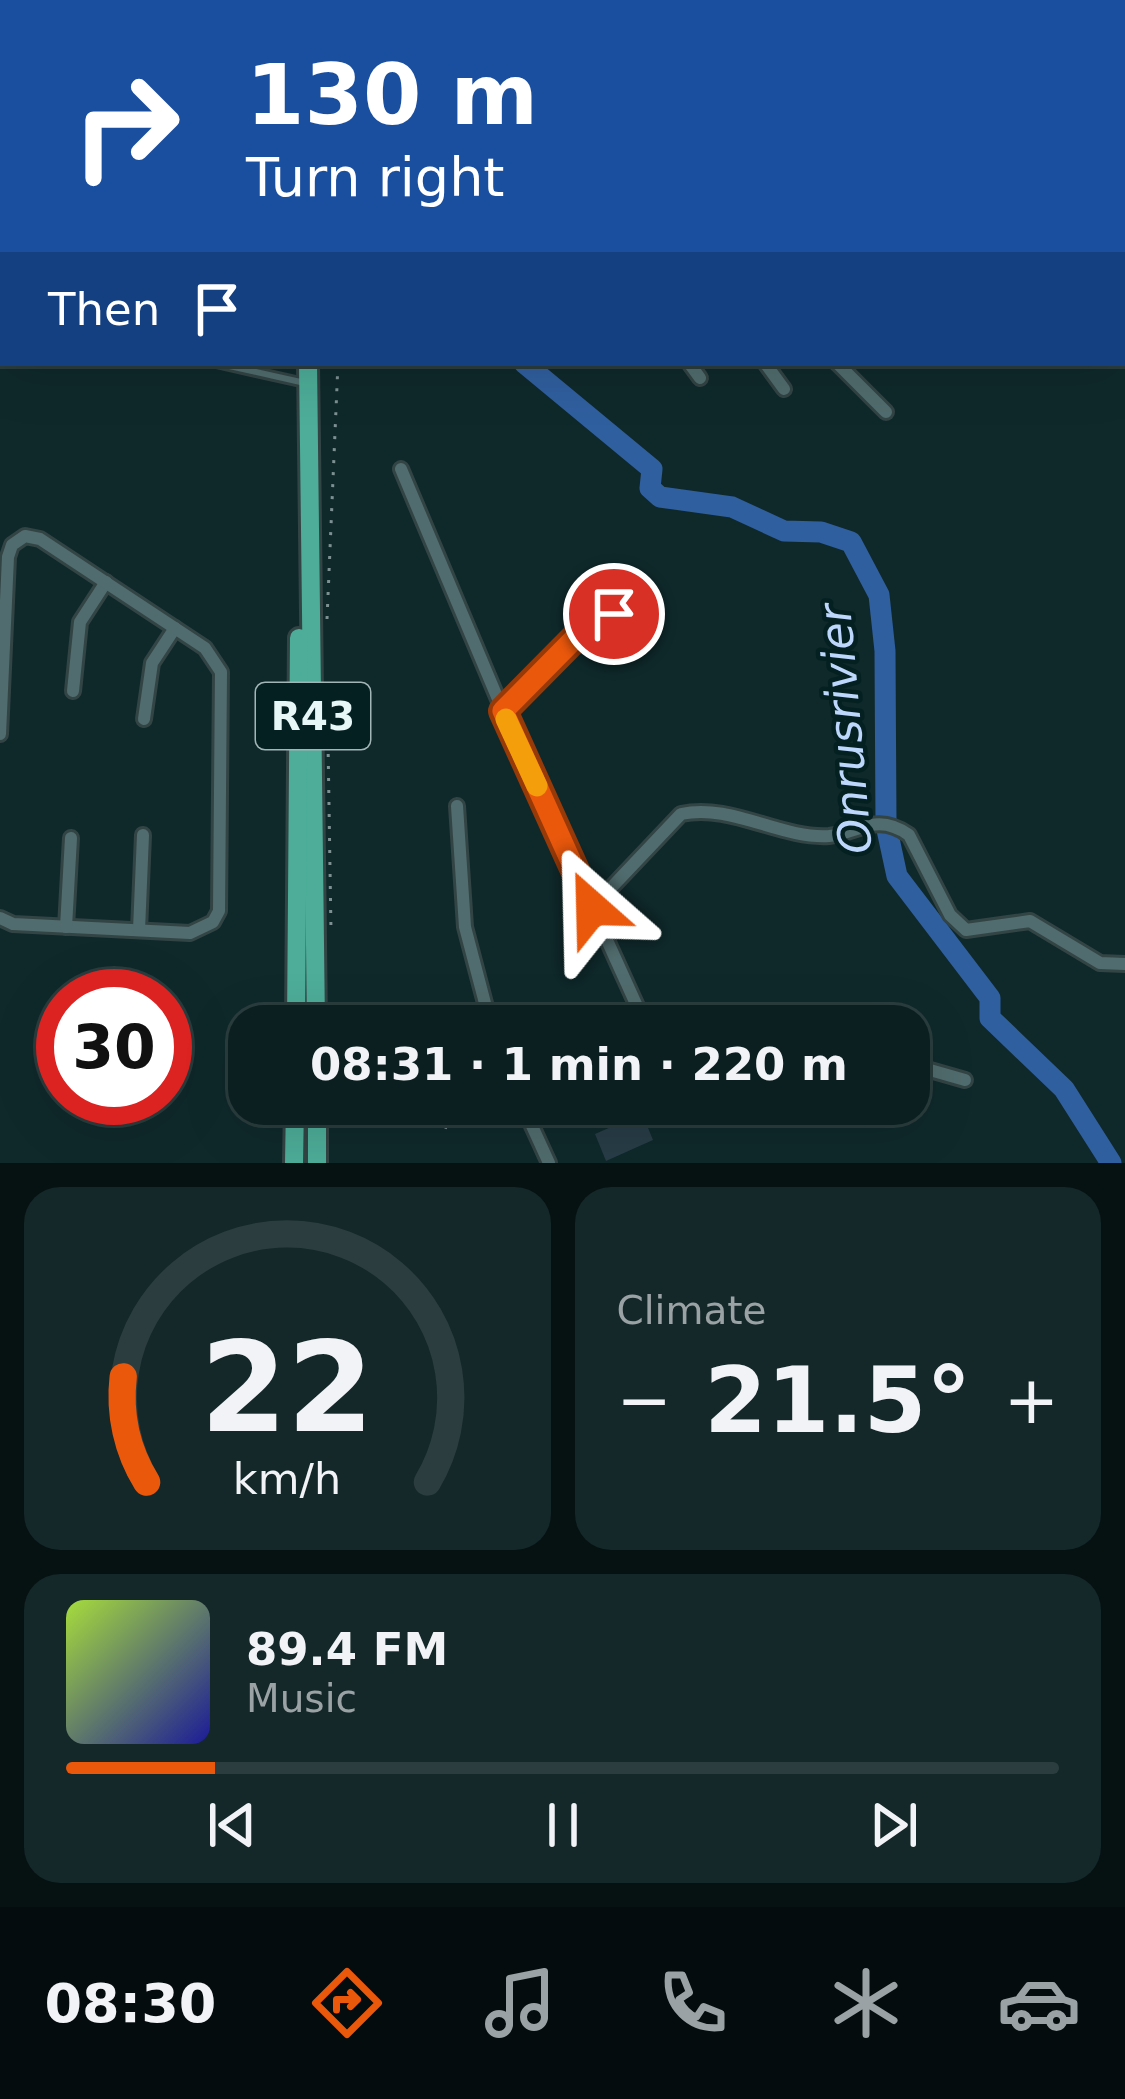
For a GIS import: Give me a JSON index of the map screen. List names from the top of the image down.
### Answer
{
  "streets": {
    "main road": ["R43"]
  },
  "water": ["Onrusrivier"],
  "page": {
    "turn": ["130 m", "Turn right"],
    "then": "Then",
    "limit": "30",
    "trip": "08:31 · 1 min · 220 m",
    "tile": "Climate",
    "heat": ["−", "21.5°", "+"],
    "song": ["89.4 FM", "Music"],
    "tabs": "08:30",
    "gauge": ["22", "km/h"]
  }
}
